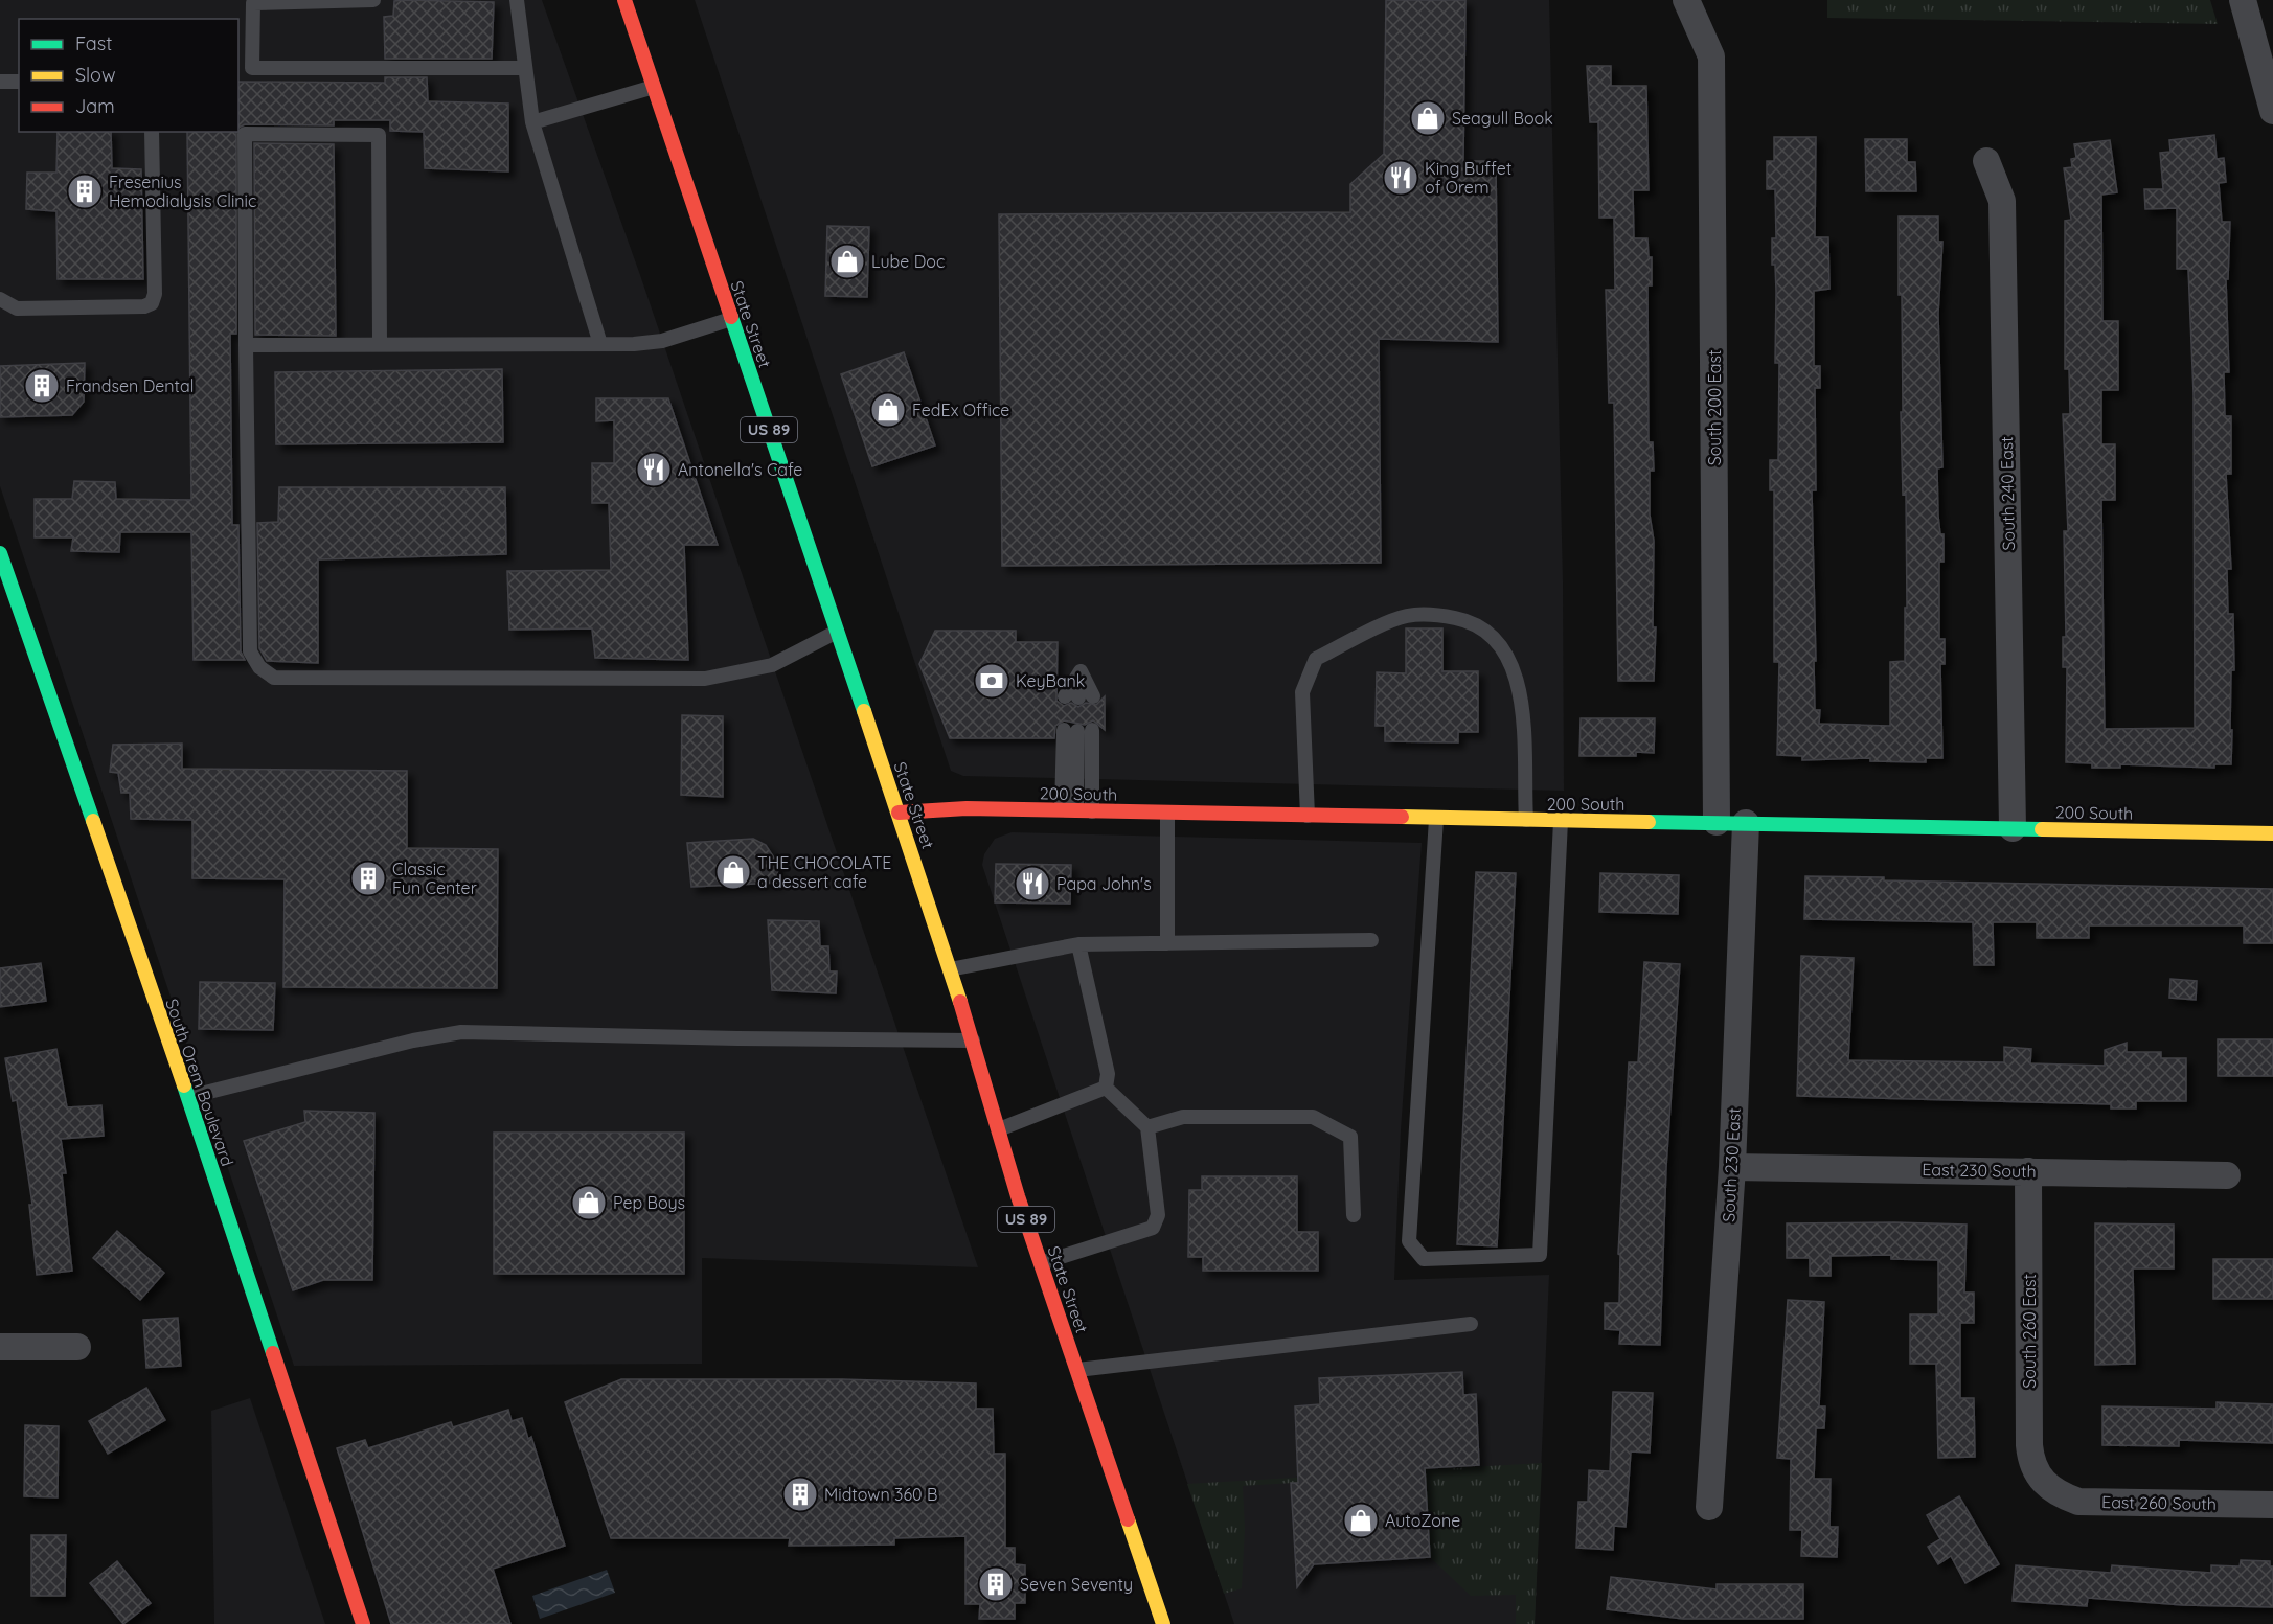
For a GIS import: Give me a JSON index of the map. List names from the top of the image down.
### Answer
{
  "streets": {
    "street": [
      "State Street",
      "South 200 East",
      "US 89",
      "South 240 East",
      "200 South",
      "South Orem Boulevard",
      "South 230 East",
      "East 230 South",
      "South 260 East",
      "East 260 South"
    ]
  },
  "crossings": [
    ["State Street", "200 South"],
    ["South 200 East", "200 South"],
    ["South 240 East", "200 South"],
    ["200 South", "South 230 East"],
    ["South 230 East", "East 230 South"],
    ["East 230 South", "South 260 East"],
    ["South 260 East", "East 260 South"]
  ],
  "places": {
    "shop": [
      "Seagull Book",
      "Lube Doc",
      "FedEx Office",
      "THE CHOCOLATE a dessert cafe",
      "Pep Boys",
      "AutoZone"
    ],
    "restaurant": ["King Buffet of Orem", "Antonella's Cafe", "Papa John's"],
    "building": [
      "Fresenius Hemodialysis Clinic",
      "Frandsen Dental",
      "Classic Fun Center",
      "Midtown 360 B",
      "Seven Seventy"
    ],
    "bank": ["KeyBank"]
  },
  "legend": ["Fast", "Slow", "Jam"]
}
